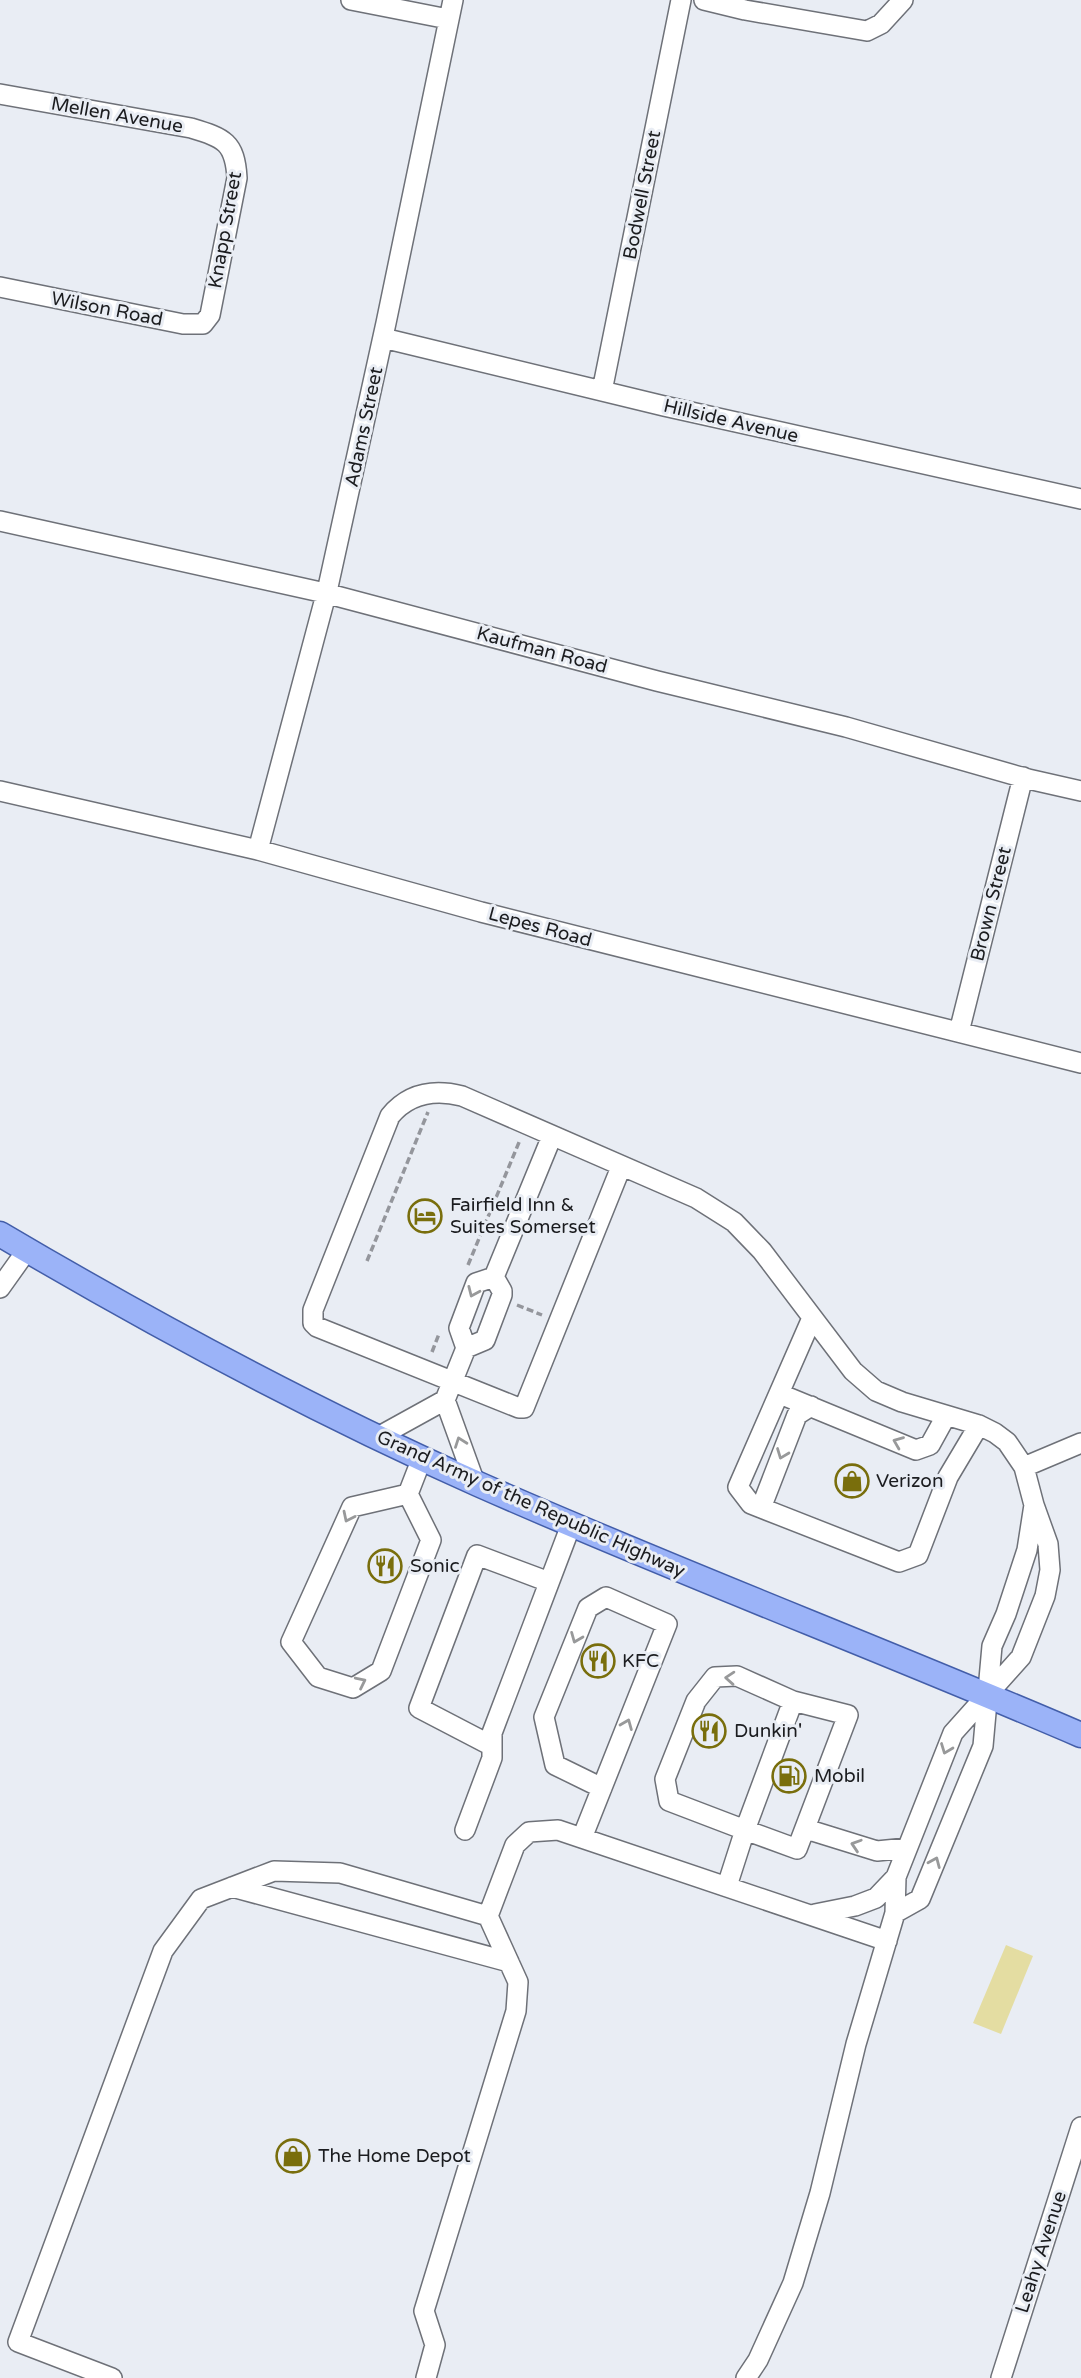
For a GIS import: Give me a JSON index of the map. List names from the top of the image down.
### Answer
{
  "streets": {
    "main road": ["Grand Army of the Republic Highway"],
    "street": [
      "Mellen Avenue",
      "Bodwell Street",
      "Knapp Street",
      "Wilson Road",
      "Hillside Avenue",
      "Adams Street",
      "Kaufman Road",
      "Brown Street",
      "Lepes Road",
      "Leahy Avenue"
    ]
  },
  "crossings": [
    ["Mellen Avenue", "Knapp Street"],
    ["Bodwell Street", "Hillside Avenue"],
    ["Knapp Street", "Wilson Road"],
    ["Hillside Avenue", "Adams Street"],
    ["Adams Street", "Kaufman Road"],
    ["Adams Street", "Lepes Road"],
    ["Kaufman Road", "Brown Street"],
    ["Brown Street", "Lepes Road"]
  ],
  "places": {
    "hotel": ["Fairfield Inn & Suites Somerset"],
    "shop": ["Verizon", "The Home Depot"],
    "restaurant": ["Sonic", "KFC", "Dunkin'"],
    "fuel station": ["Mobil"]
  }
}
